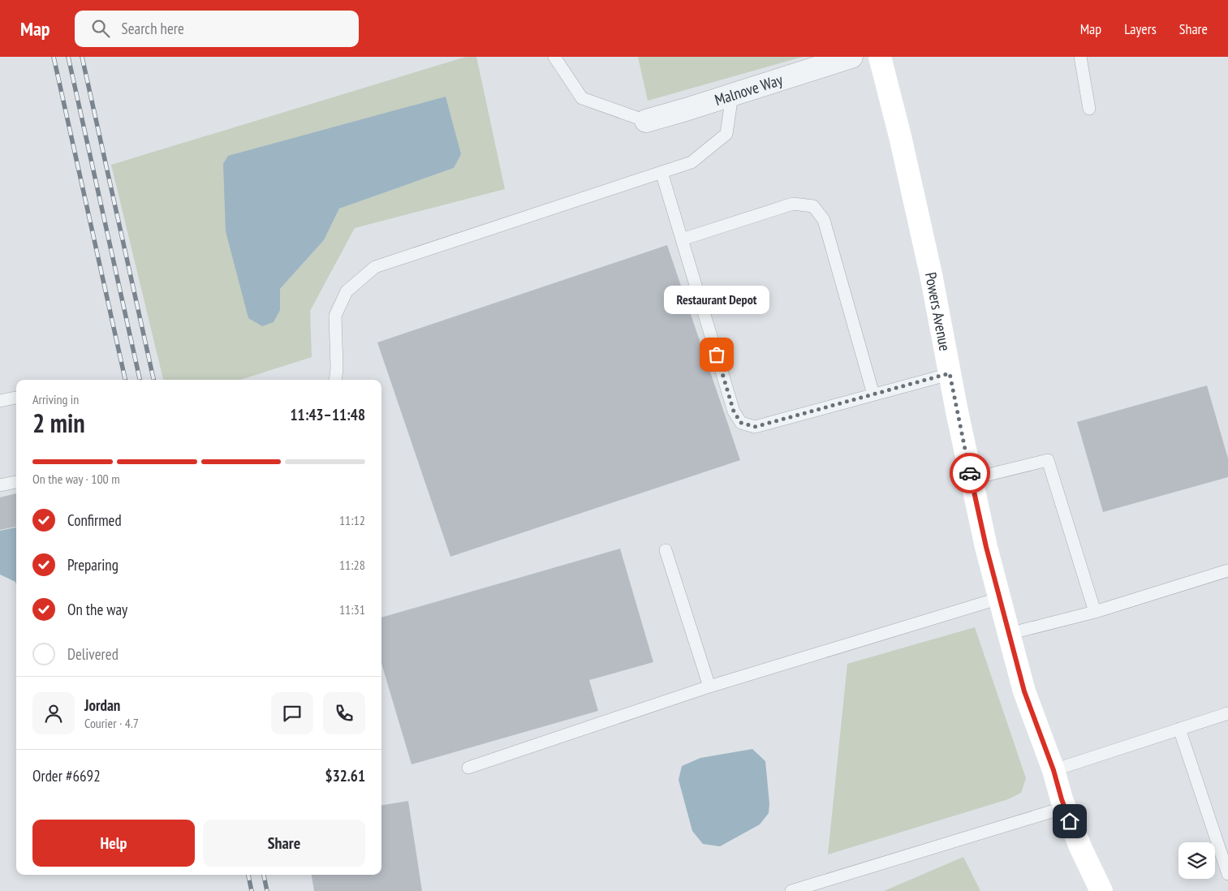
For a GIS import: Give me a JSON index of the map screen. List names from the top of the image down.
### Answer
{
  "streets": {
    "street": ["Malnove Way", "Powers Avenue"]
  },
  "places": ["Restaurant Depot"],
  "page": {
    "header": "Map",
    "search": "Search here",
    "nav": ["Map", "Layers", "Share"],
    "bubble": "Restaurant Depot",
    "heading": ["2 min", "Arriving in", "11:43–11:48"],
    "panel": [
      "Jordan",
      "Courier · 4.7",
      "Order #6692",
      "$32.61"
    ],
    "bar": "On the way · 100 m",
    "list": [
      ["Confirmed", "11:12"],
      ["Preparing", "11:28"],
      ["On the way", "11:31"],
      "Delivered"
    ],
    "buttons": ["Help", "Share"]
  }
}
